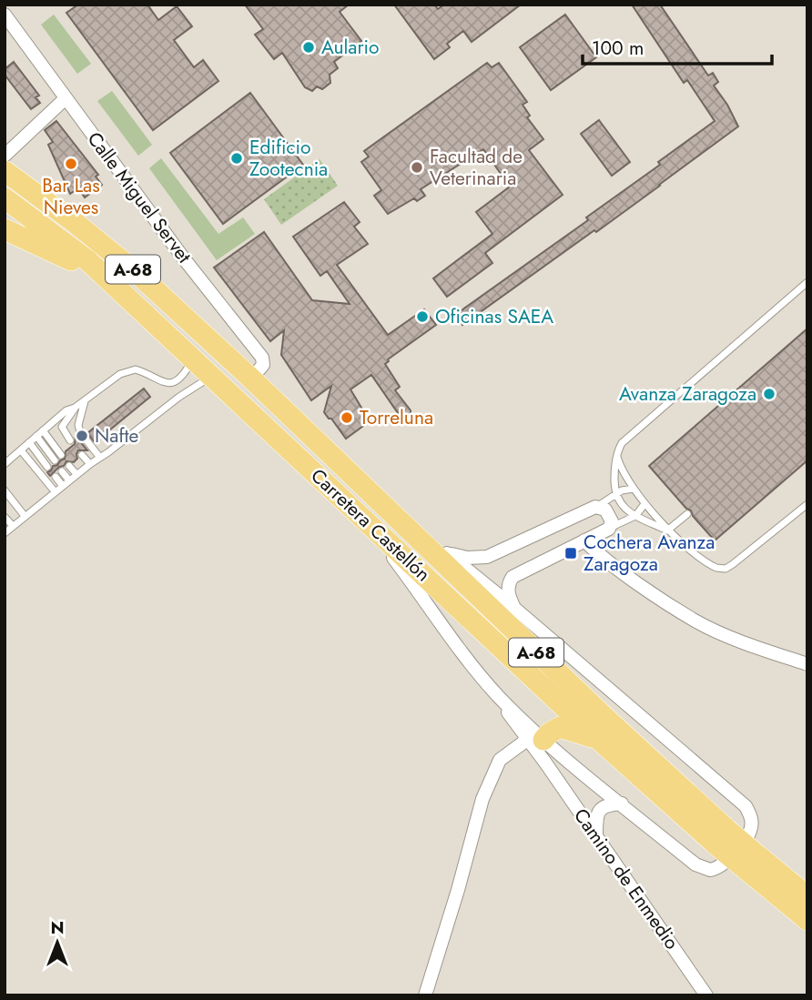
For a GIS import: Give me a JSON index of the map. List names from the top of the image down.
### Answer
{
  "streets": {
    "highway": ["A-68", "Carretera Castellón"],
    "street": ["Calle Miguel Servet", "Camino de Enmedio"]
  },
  "crossings": [
    ["Calle Miguel Servet", "Carretera Castellón"],
    ["Carretera Castellón", "Camino de Enmedio"]
  ],
  "places": {
    "other": [
      "Aulario",
      "Edificio Zootecnia",
      "Bar Las Nieves",
      "Facultad de Veterinaria",
      "Oficinas SAEA",
      "Avanza Zaragoza",
      "Torreluna",
      "Nafte"
    ],
    "transit": ["Cochera Avanza Zaragoza"]
  },
  "scale_bar": "100 m",
  "north": "top"
}
